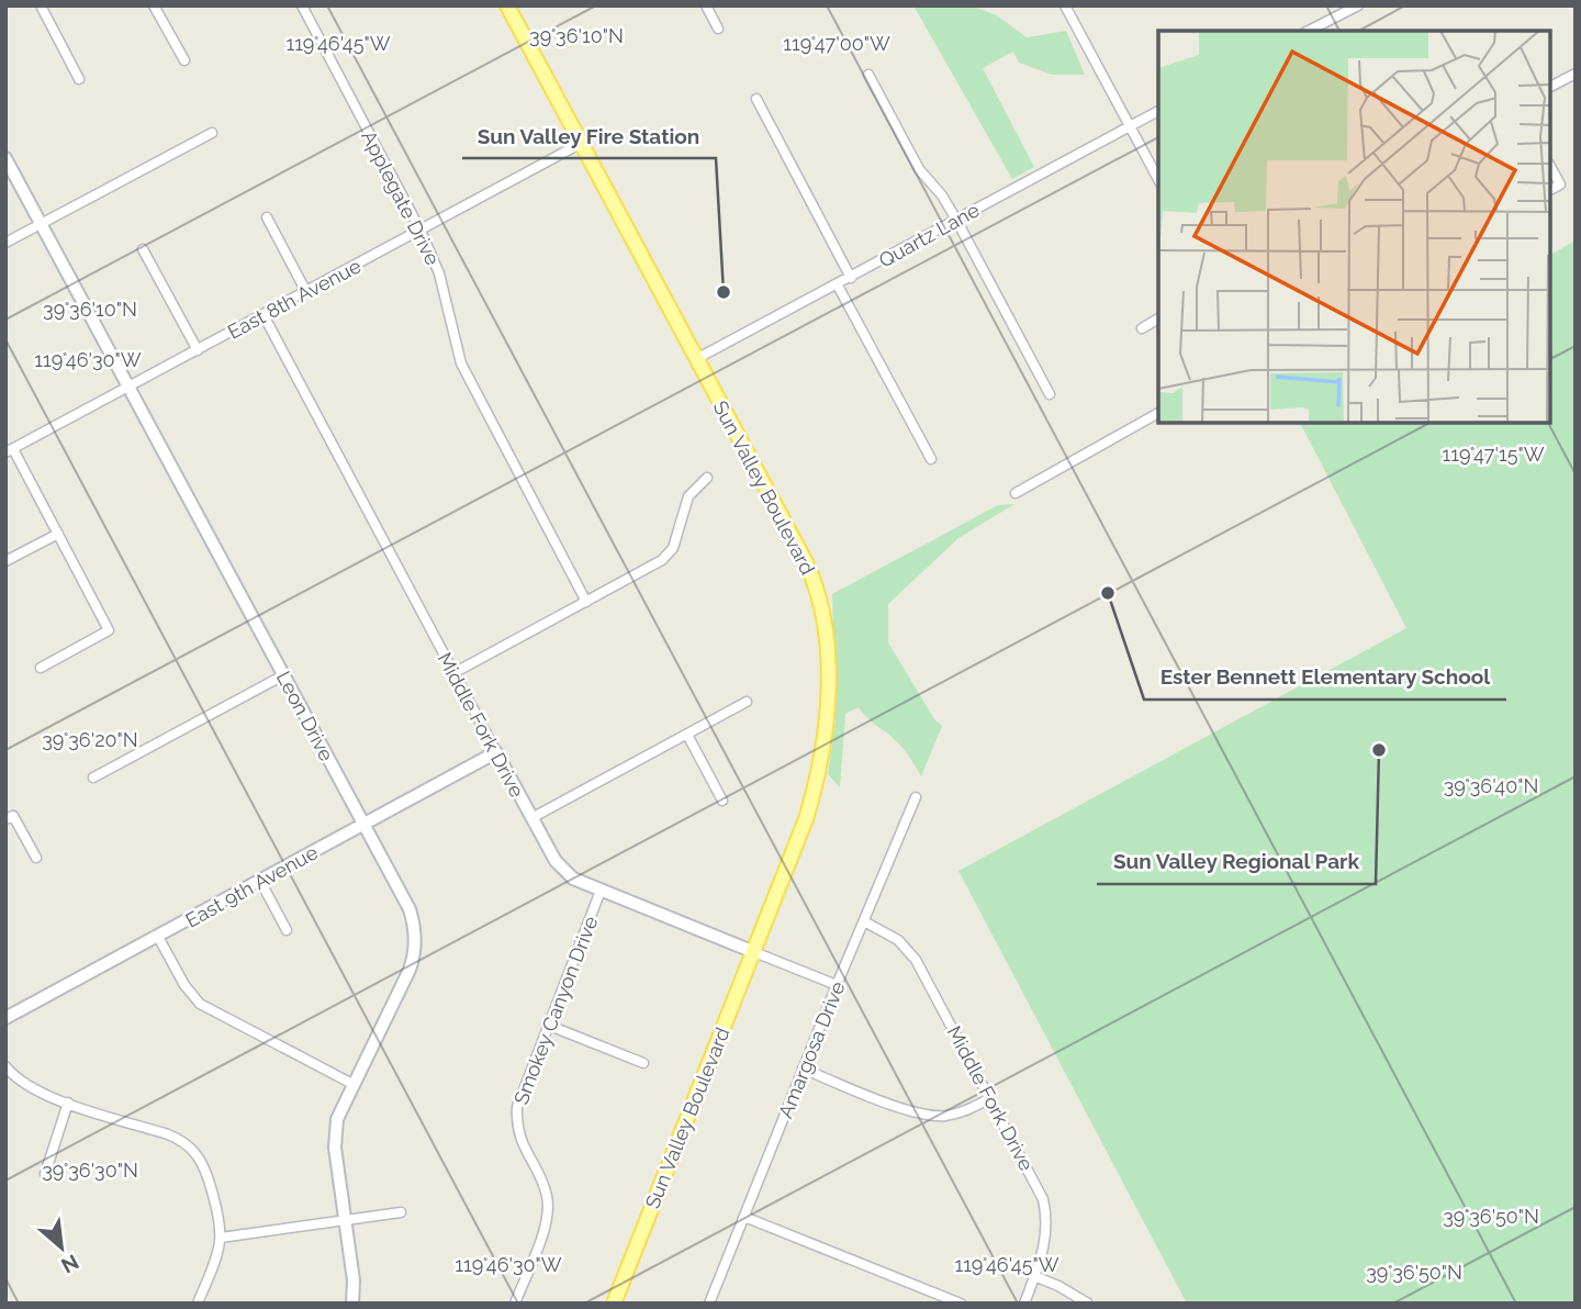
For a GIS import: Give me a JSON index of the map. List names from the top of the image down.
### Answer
{
  "streets": {
    "main road": ["Sun Valley Boulevard"],
    "street": [
      "Applegate Drive",
      "Quartz Lane",
      "East 8th Avenue",
      "Leon Drive",
      "Middle Fork Drive",
      "East 9th Avenue",
      "Smokey Canyon Drive",
      "Amargosa Drive"
    ]
  },
  "crossings": [
    ["Applegate Drive", "East 8th Avenue"],
    ["Quartz Lane", "Sun Valley Boulevard"],
    ["East 8th Avenue", "Sun Valley Boulevard"],
    ["East 8th Avenue", "Leon Drive"],
    ["East 8th Avenue", "Middle Fork Drive"],
    ["Sun Valley Boulevard", "Middle Fork Drive"],
    ["Leon Drive", "East 9th Avenue"],
    ["Middle Fork Drive", "East 9th Avenue"],
    ["Middle Fork Drive", "Smokey Canyon Drive"],
    ["Middle Fork Drive", "Amargosa Drive"]
  ],
  "places": ["Sun Valley Fire Station", "Ester Bennett Elementary School", "Sun Valley Regional Park"],
  "north": "bottom right",
  "coordinates": [
    "39°36'10\"N",
    "119°46'45\"W",
    "119°47'00\"W",
    "119°46'30\"W",
    "119°47'15\"W",
    "39°36'20\"N",
    "39°36'40\"N",
    "39°36'30\"N",
    "39°36'50\"N"
  ]
}
